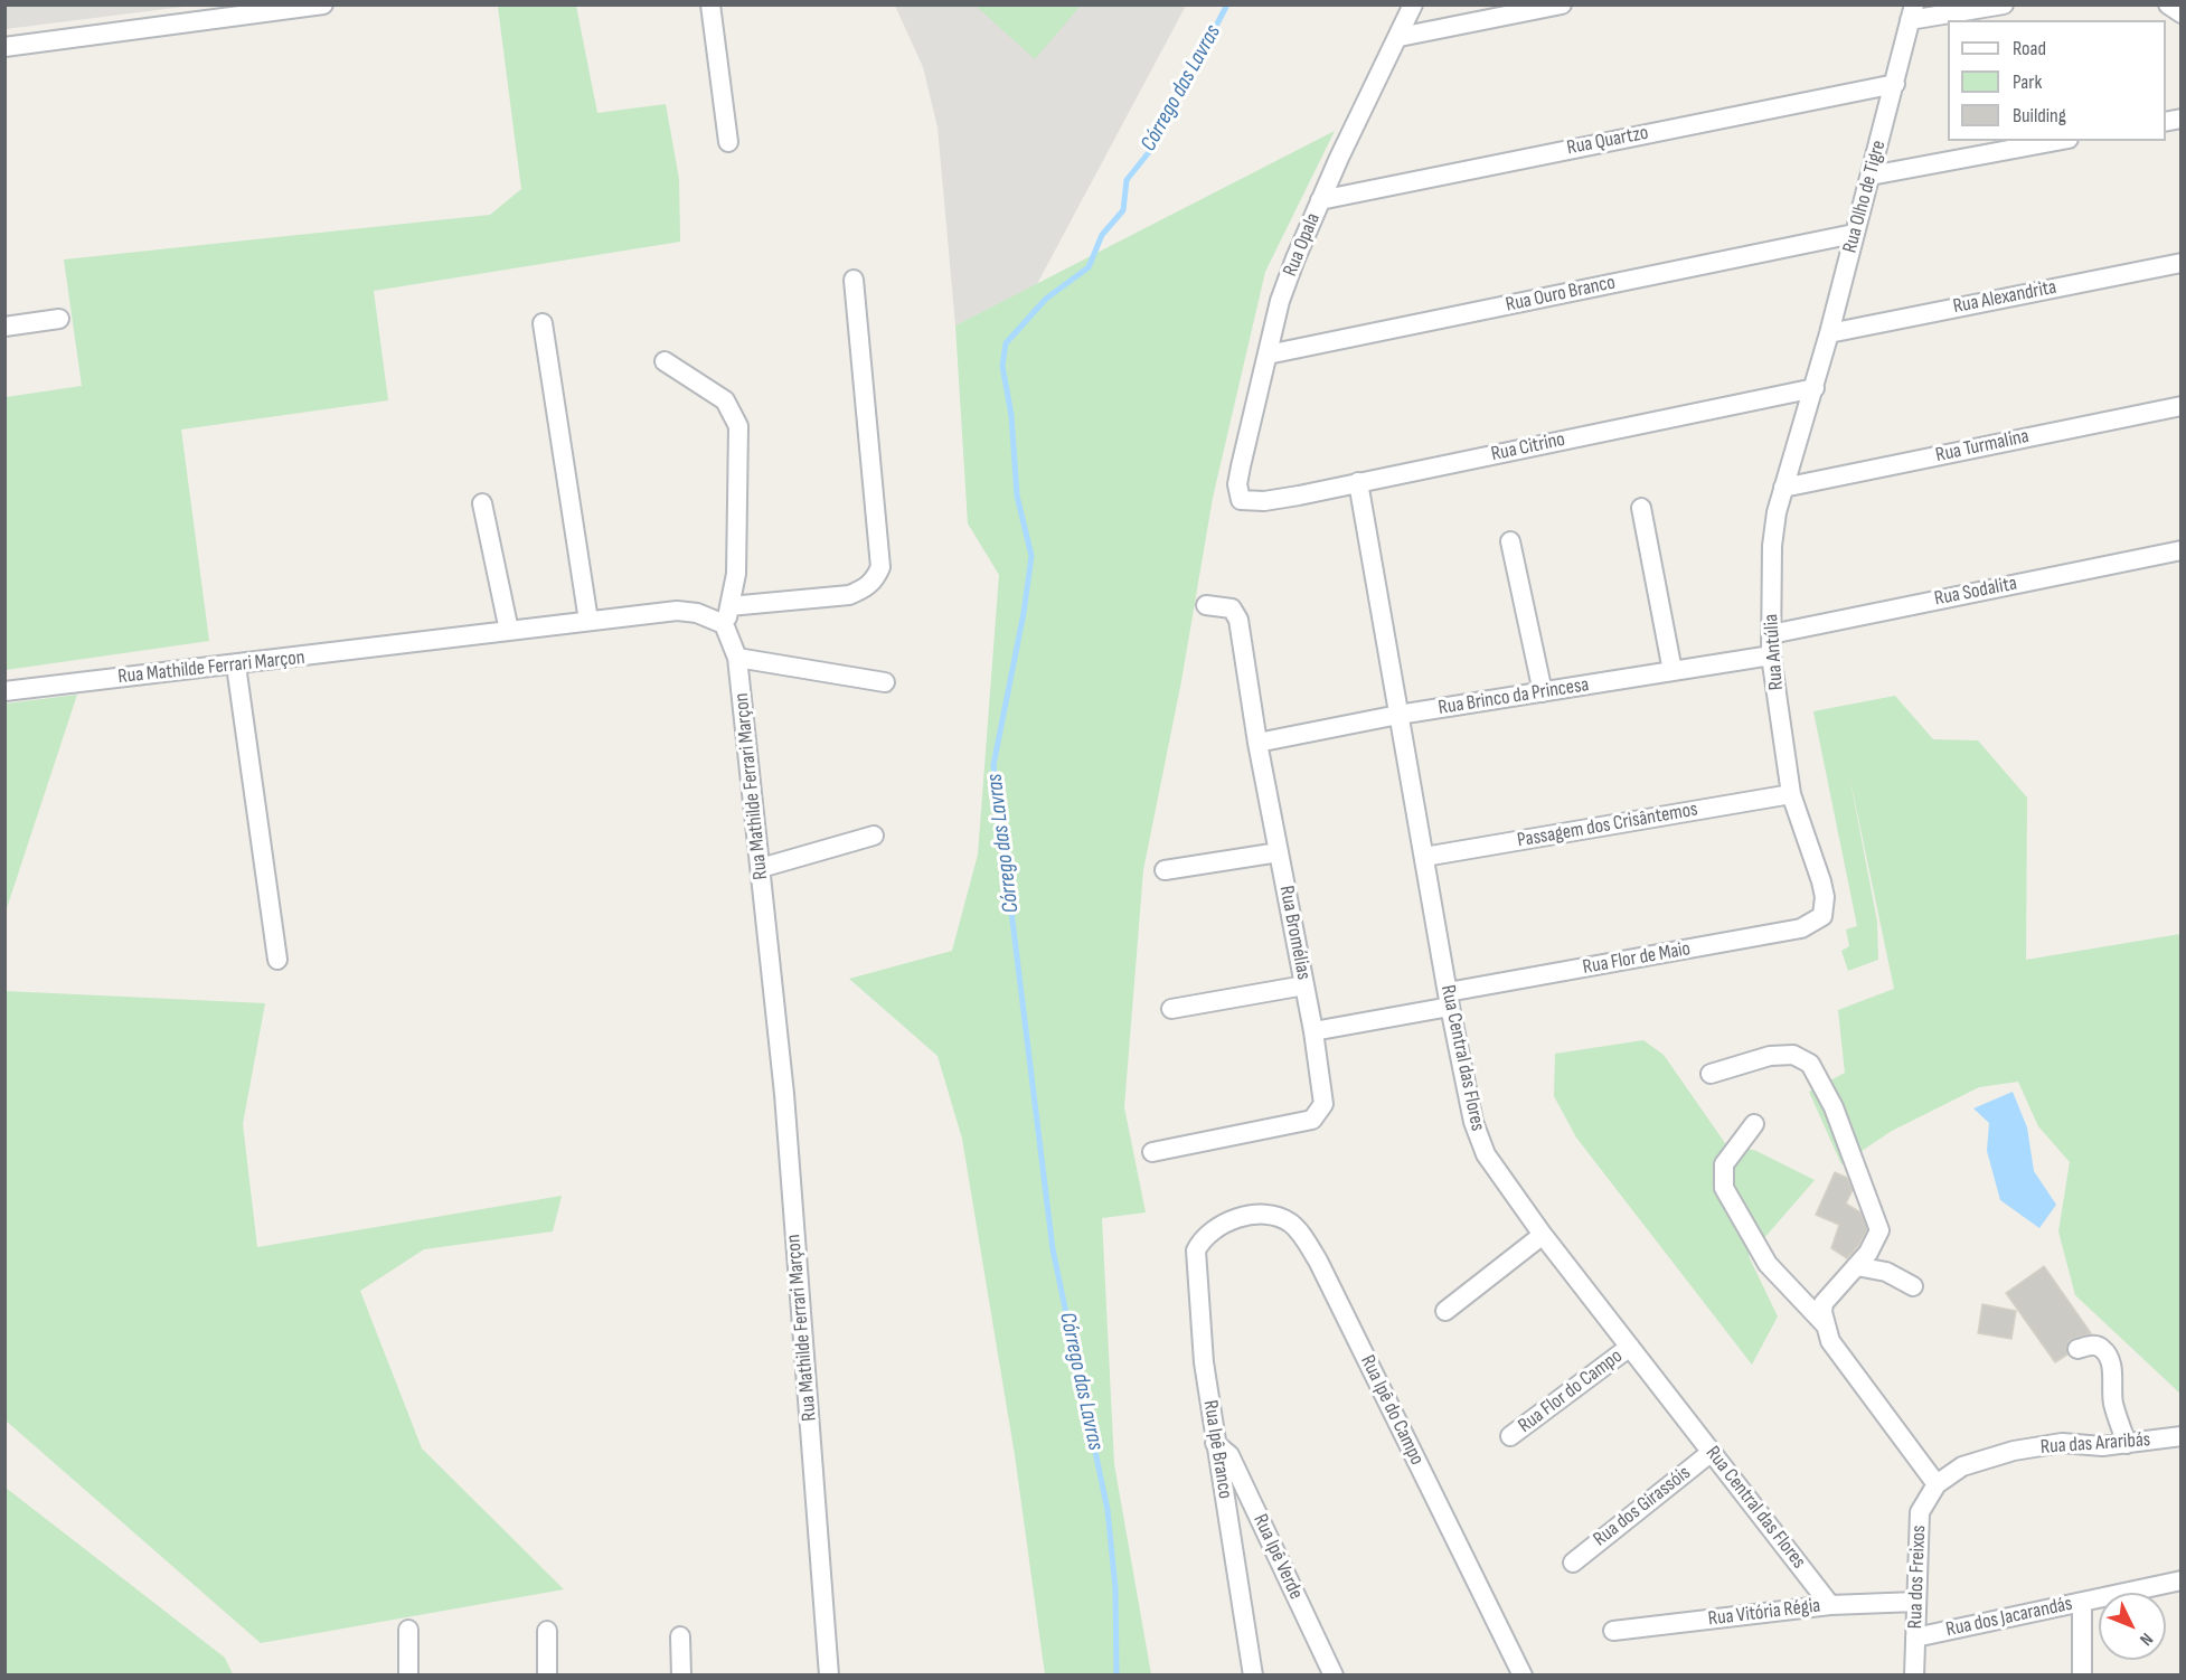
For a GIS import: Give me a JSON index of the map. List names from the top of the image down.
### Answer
{
  "streets": {
    "street": [
      "Rua Quartzo",
      "Rua Olho de Tigre",
      "Rua Opala",
      "Rua Ouro Branco",
      "Rua Alexandrita",
      "Rua Turmalina",
      "Rua Citrino",
      "Rua Sodalita",
      "Rua Antúlia",
      "Rua Mathilde Ferrari Marçon",
      "Rua Brinco da Princesa",
      "Passagem dos Crisântemos",
      "Rua Bromélias",
      "Rua Flor de Maio",
      "Rua Central das Flores",
      "Rua Flor do Campo",
      "Rua Ipê do Campo",
      "Rua das Araribás",
      "Rua Ipê Branco",
      "Rua dos Girassóis",
      "Rua Ipê Verde",
      "Rua dos Freixos",
      "Rua Vitória Régia",
      "Rua dos Jacarandás"
    ]
  },
  "crossings": [
    ["Rua Quartzo", "Rua Olho de Tigre"],
    ["Rua Quartzo", "Rua Opala"],
    ["Rua Olho de Tigre", "Rua Ouro Branco"],
    ["Rua Olho de Tigre", "Rua Alexandrita"],
    ["Rua Olho de Tigre", "Rua Citrino"],
    ["Rua Olho de Tigre", "Rua Antúlia"],
    ["Rua Opala", "Rua Ouro Branco"],
    ["Rua Opala", "Rua Citrino"],
    ["Rua Turmalina", "Rua Antúlia"],
    ["Rua Citrino", "Rua Antúlia"],
    ["Rua Citrino", "Rua Central das Flores"],
    ["Rua Sodalita", "Rua Antúlia"],
    ["Rua Antúlia", "Rua Brinco da Princesa"],
    ["Rua Antúlia", "Passagem dos Crisântemos"],
    ["Rua Antúlia", "Rua Flor de Maio"],
    ["Rua Brinco da Princesa", "Rua Bromélias"],
    ["Rua Brinco da Princesa", "Rua Central das Flores"],
    ["Passagem dos Crisântemos", "Rua Central das Flores"],
    ["Rua Bromélias", "Rua Flor de Maio"],
    ["Rua Flor de Maio", "Rua Central das Flores"],
    ["Rua Central das Flores", "Rua Flor do Campo"],
    ["Rua Central das Flores", "Rua dos Girassóis"],
    ["Rua Central das Flores", "Rua Vitória Régia"],
    ["Rua Ipê do Campo", "Rua Ipê Branco"],
    ["Rua das Araribás", "Rua dos Freixos"],
    ["Rua Ipê Branco", "Rua Ipê Verde"],
    ["Rua dos Freixos", "Rua Vitória Régia"],
    ["Rua dos Freixos", "Rua dos Jacarandás"]
  ],
  "water": ["Córrego das Lavras"],
  "legend": ["Road", "Park", "Building"],
  "north": "bottom right"
}
